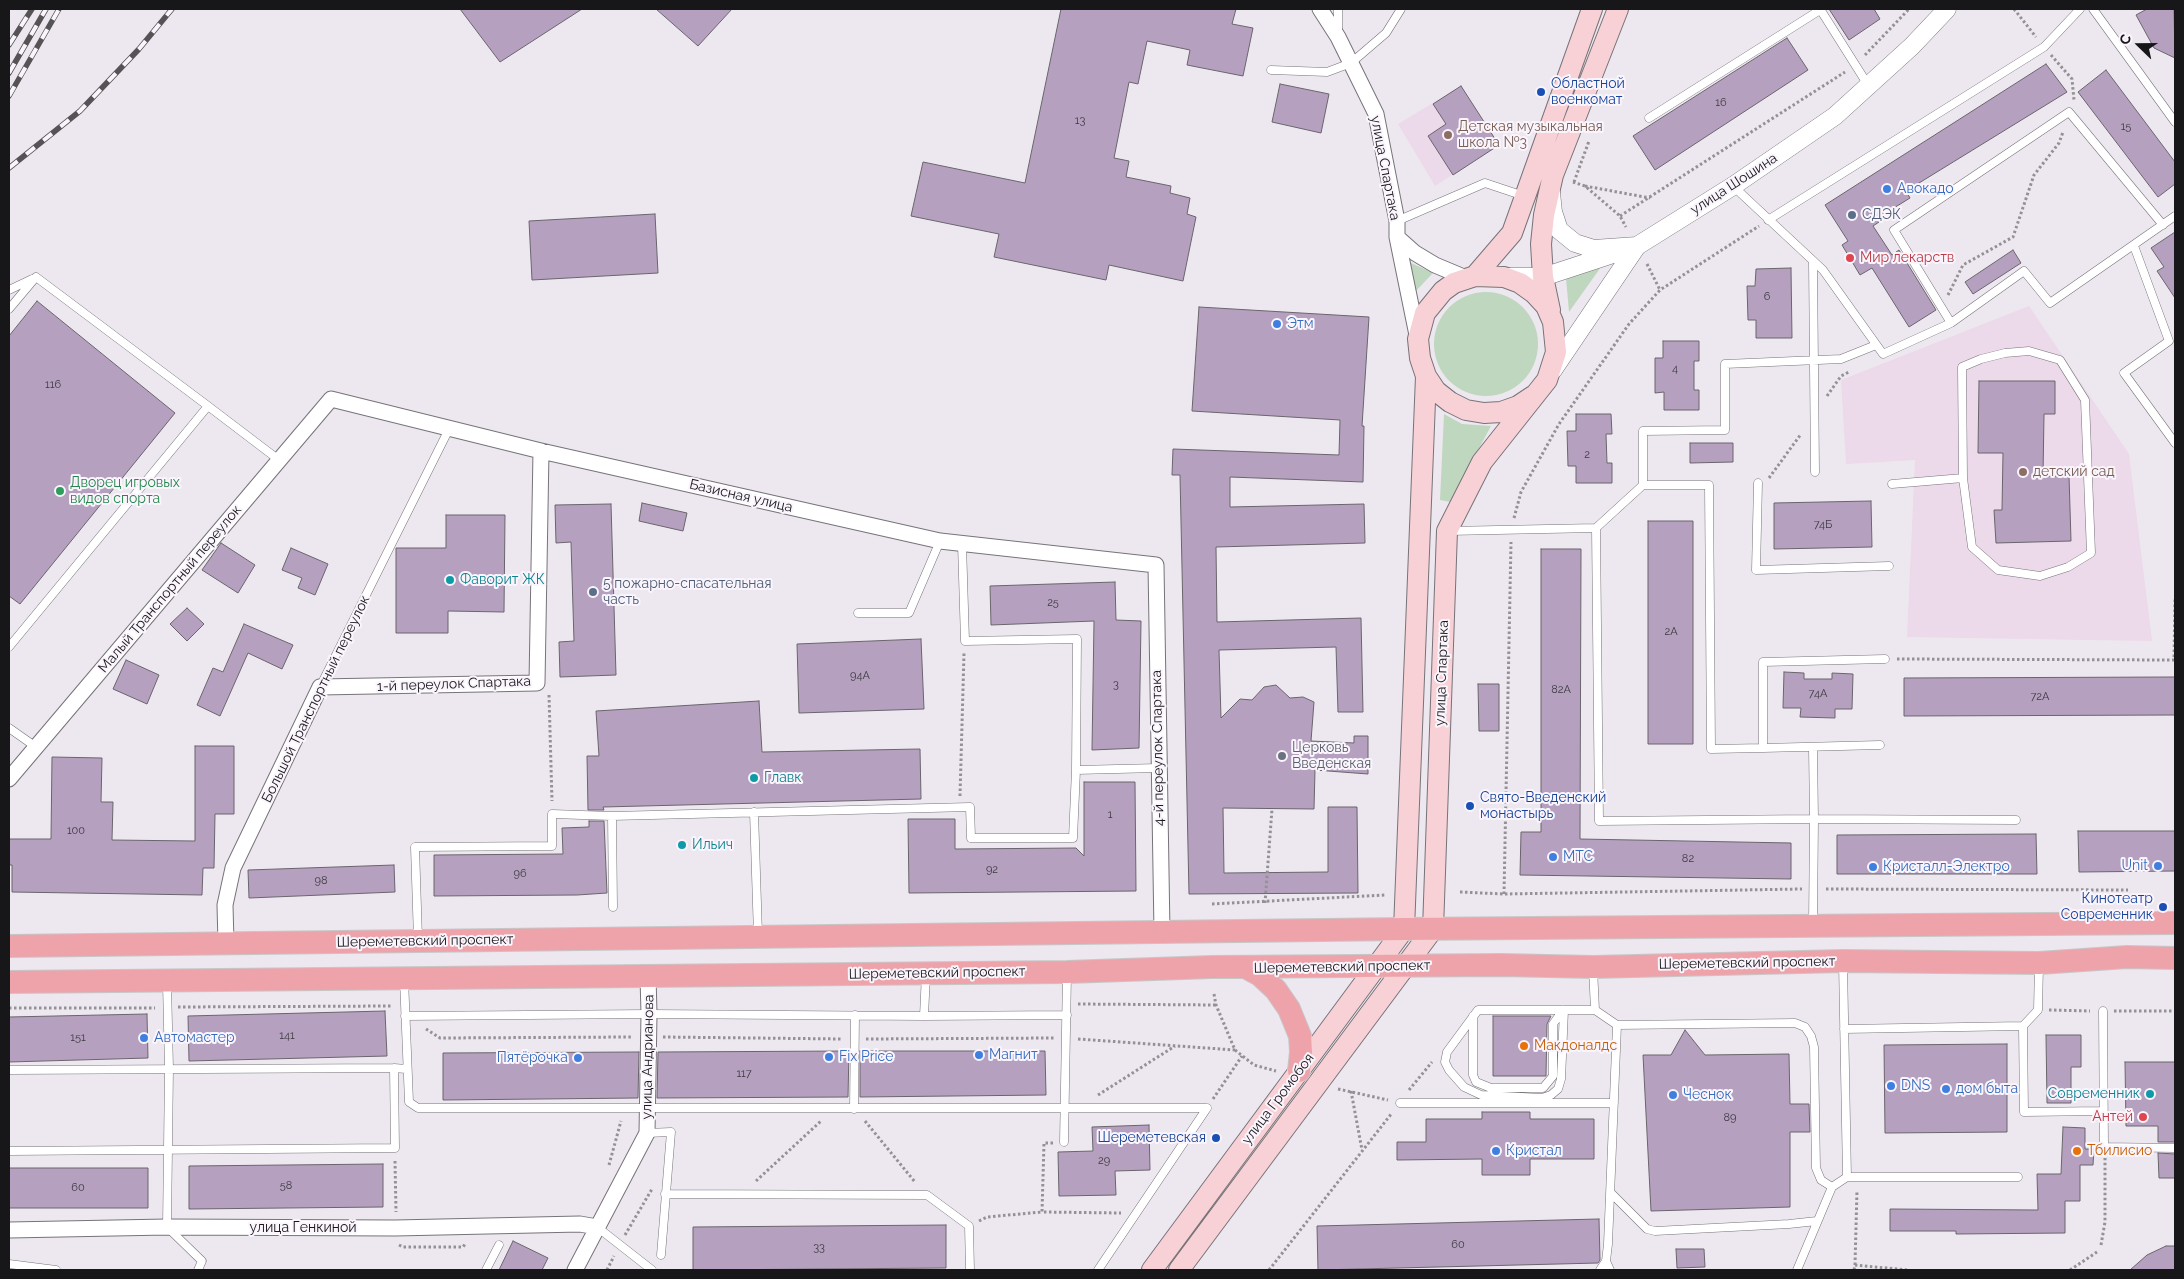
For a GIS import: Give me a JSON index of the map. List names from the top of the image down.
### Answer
{
  "streets": {
    "main road": [
      "улица Спартака",
      "Большой Транспортный переулок",
      "Шереметевский проспект",
      "улица Громобоя"
    ],
    "street": [
      "улица Шошина",
      "Базисная улица",
      "Малый Транспортный переулок",
      "1-й переулок Спартака",
      "4-й переулок Спартака",
      "улица Андрианова",
      "улица Генкиной"
    ]
  },
  "crossings": [
    ["улица Спартака", "улица Шошина"],
    ["улица Спартака", "Шереметевский проспект"],
    ["улица Спартака", "улица Громобоя"],
    ["Базисная улица", "Малый Транспортный переулок"],
    ["Базисная улица", "1-й переулок Спартака"],
    ["Базисная улица", "Большой Транспортный переулок"],
    ["Базисная улица", "4-й переулок Спартака"],
    ["1-й переулок Спартака", "Большой Транспортный переулок"],
    ["Большой Транспортный переулок", "Шереметевский проспект"],
    ["4-й переулок Спартака", "Шереметевский проспект"],
    ["Шереметевский проспект", "улица Андрианова"],
    ["Шереметевский проспект", "улица Громобоя"],
    ["улица Андрианова", "улица Генкиной"]
  ],
  "places": [
    "Областной военкомат",
    "Детская музыкальная школа №3",
    "Авокадо",
    "СДЭК",
    "Мир лекарств",
    "Этм",
    "детский сад",
    "Дворец игровых видов спорта",
    "Фаворит ЖК",
    "5 пожарно-спасательная часть",
    "Церковь Введенская",
    "Главк",
    "Свято-Введенский монастырь",
    "Ильич",
    "МТС",
    "Unit",
    "Кристалл-Электро",
    "Кинотеатр Современник",
    "Автомастер",
    "Макдоналдс",
    "Магнит",
    "Fix Price",
    "Пятёрочка",
    "DNS",
    "дом быта",
    "Современник",
    "Чеснок",
    "Антей",
    "Шереметевская",
    "Кристал",
    "Тбилисио"
  ],
  "house_numbers": [
    "16",
    "13",
    "15",
    "6",
    "4",
    "116",
    "2",
    "74Б",
    "25",
    "2А",
    "94А",
    "3",
    "82А",
    "74А",
    "72А",
    "1",
    "100",
    "82",
    "92",
    "96",
    "98",
    "141",
    "151",
    "117",
    "89",
    "29",
    "58",
    "60",
    "60",
    "33"
  ],
  "north": "left"
}
